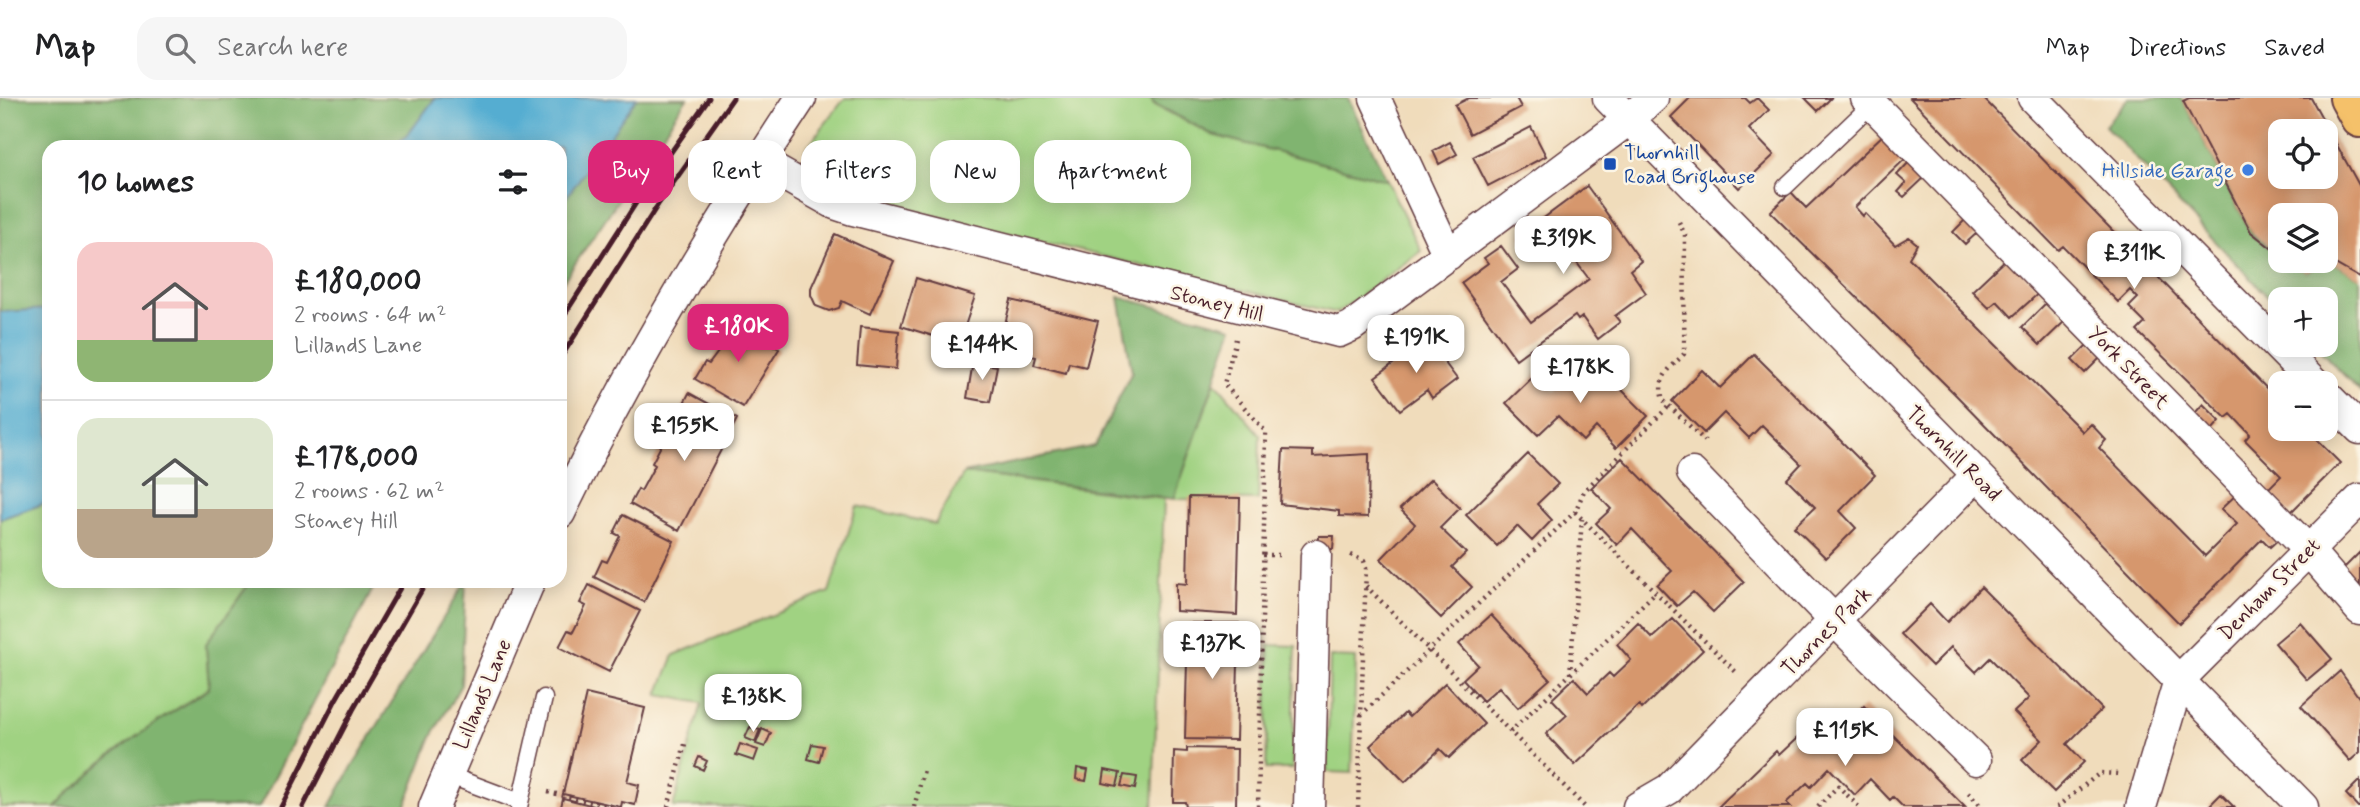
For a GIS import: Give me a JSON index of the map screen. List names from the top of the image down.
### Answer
{
  "streets": {
    "street": [
      "Stoney Hill",
      "York Street",
      "Thornhill Road",
      "Denham Street",
      "Thornes Park",
      "Lillands Lane"
    ]
  },
  "crossings": [
    ["Stoney Hill", "Thornhill Road"],
    ["York Street", "Denham Street"],
    ["Thornhill Road", "Denham Street"],
    ["Thornhill Road", "Thornes Park"]
  ],
  "places": {
    "transit": ["Thornhill Road Brighouse"],
    "other": ["Hillside Garage"]
  },
  "page": {
    "header": "Map",
    "search": "Search here",
    "nav": ["Map", "Directions", "Saved"],
    "map_buttons": ["+", "−"],
    "chip": [
      "Buy",
      "Rent",
      "Filters",
      "New",
      "Apartment"
    ],
    "heading": "10 homes",
    "price": [
      "£319K",
      "£311K",
      "£180K",
      "£191K",
      "£144K",
      "£178K",
      "£155K",
      "£137K",
      "£138K",
      "£115K"
    ],
    "list": [
      {
        "name": "£180,000",
        "note": "2 rooms · 64 m² · Lillands Lane"
      },
      {
        "name": "£178,000",
        "note": "2 rooms · 62 m² · Stoney Hill"
      }
    ]
  }
}
